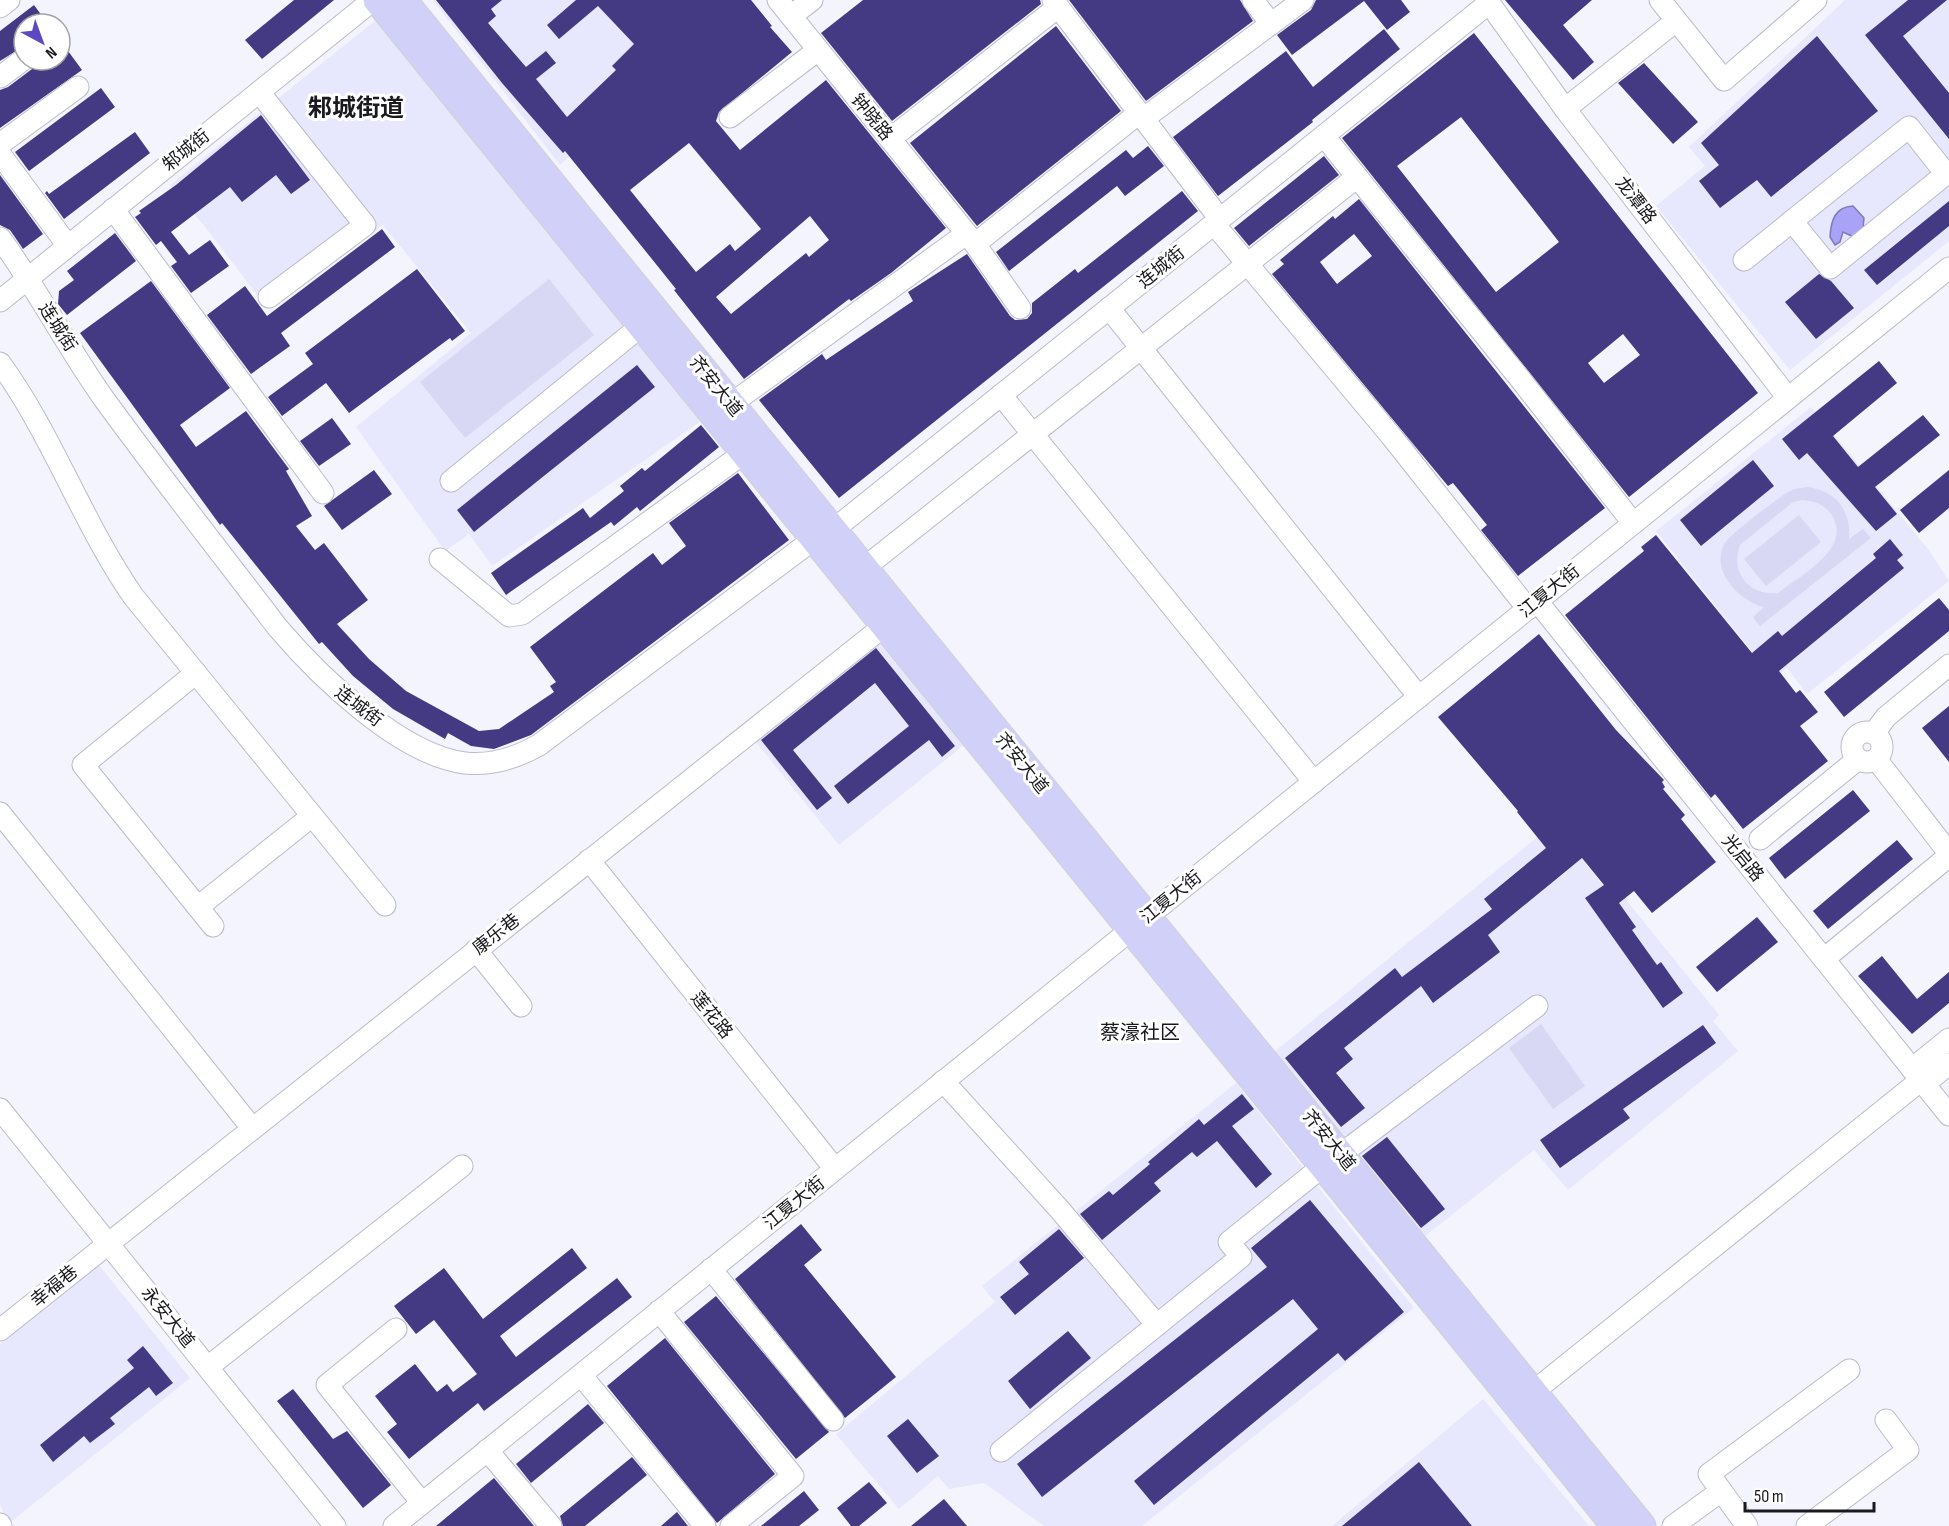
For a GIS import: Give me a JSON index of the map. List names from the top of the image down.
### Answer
{
  "streets": {
    "main road": ["齐安大道"],
    "street": [
      "钟晓路",
      "邾城街",
      "龙潭路",
      "连城街",
      "江夏大街",
      "光启路",
      "康乐巷",
      "莲花路",
      "幸福巷",
      "永安大道"
    ]
  },
  "crossings": [
    ["邾城街", "连城街"],
    ["邾城街", "齐安大道"],
    ["龙潭路", "连城街"],
    ["龙潭路", "江夏大街"],
    ["连城街", "齐安大道"],
    ["连城街", "光启路"],
    ["齐安大道", "江夏大街"],
    ["齐安大道", "康乐巷"],
    ["江夏大街", "光启路"],
    ["江夏大街", "莲花路"],
    ["康乐巷", "莲花路"],
    ["康乐巷", "幸福巷"],
    ["康乐巷", "永安大道"],
    ["幸福巷", "永安大道"]
  ],
  "districts": ["邾城街道", "蔡濠社区"],
  "scale_bar": "50 m",
  "north": "bottom right"
}
